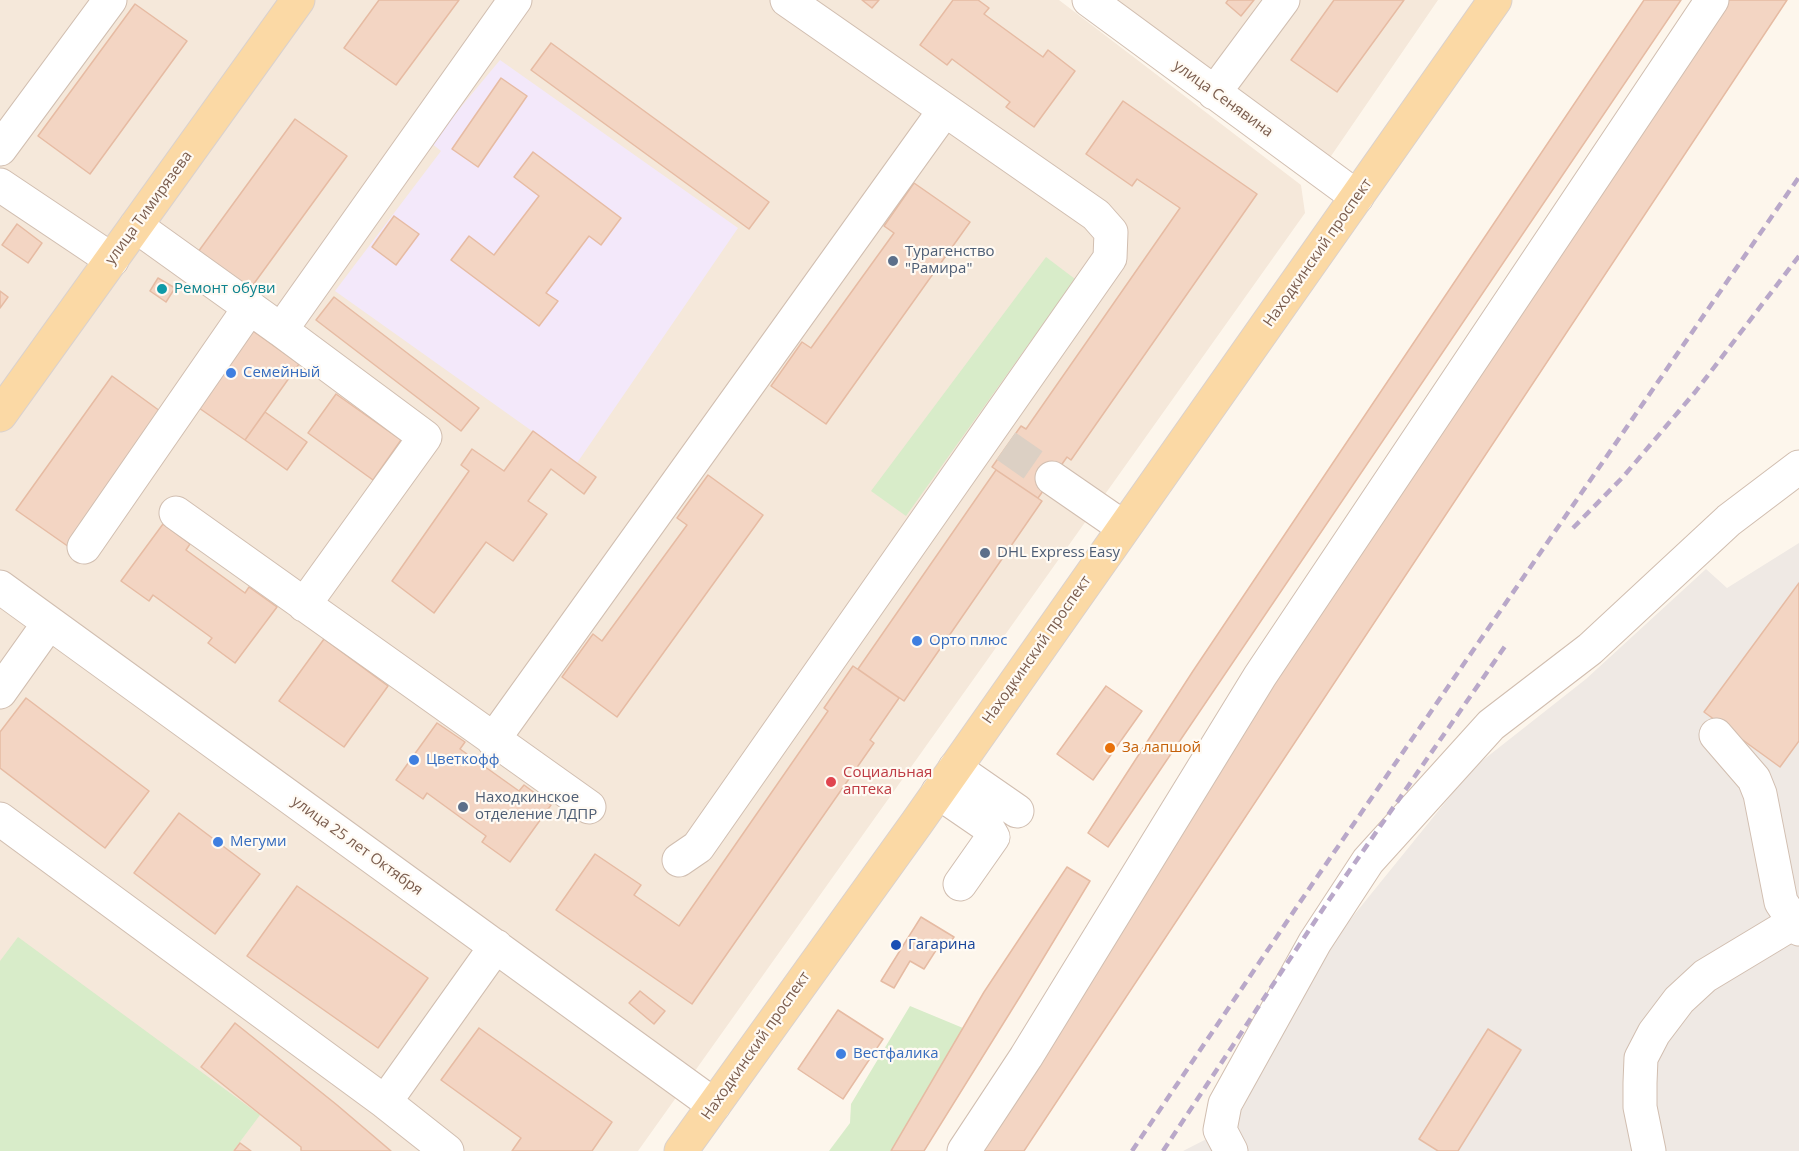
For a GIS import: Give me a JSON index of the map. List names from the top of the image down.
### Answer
{
  "streets": {
    "main road": ["улица Тимирязева", "Находкинский проспект"],
    "street": ["улица Сенявина", "улица 25 лет Октября"]
  },
  "crossings": [
    ["улица Сенявина", "Находкинский проспект"],
    ["Находкинский проспект", "улица 25 лет Октября"]
  ],
  "places": [
    "Турагенство \"Рамира\"",
    "Ремонт обуви",
    "Семейный",
    "DHL Express Easy",
    "Орто плюс",
    "За лапшой",
    "Цветкофф",
    "Социальная аптека",
    "Находкинское отделение ЛДПР",
    "Мегуми",
    "Гагарина",
    "Вестфалика"
  ]
}
